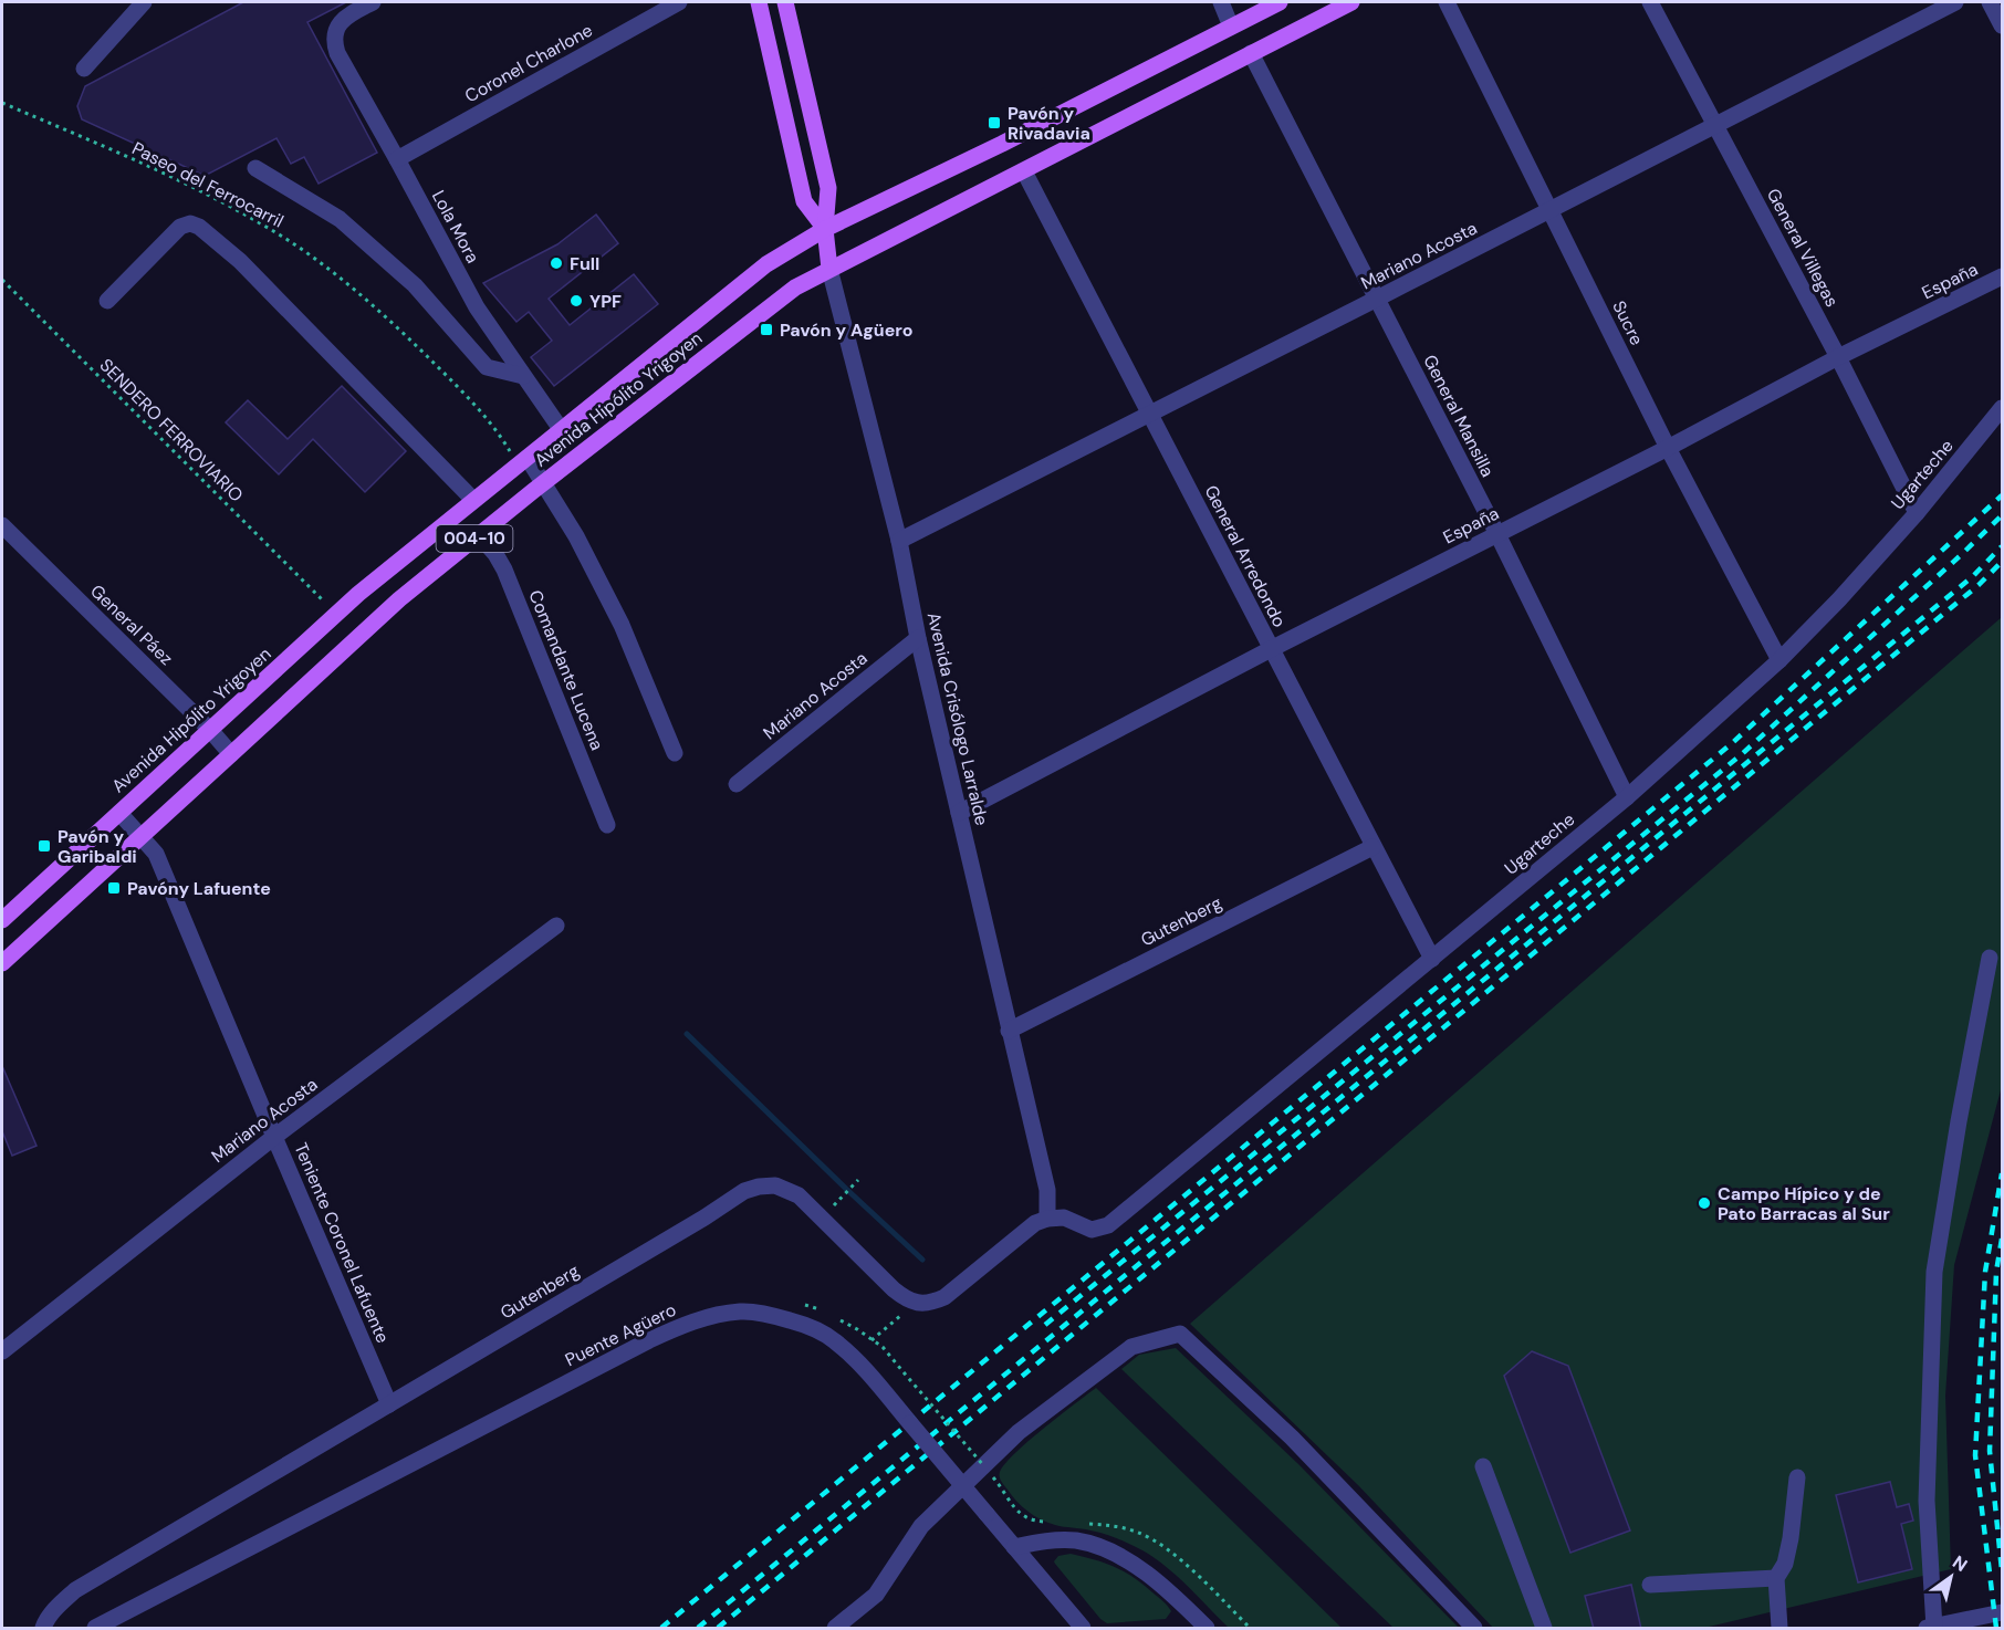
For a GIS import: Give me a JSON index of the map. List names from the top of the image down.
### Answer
{
  "streets": {
    "main road": ["Avenida Hipólito Yrigoyen", "004-10", "Avenida Crisólogo Larralde"],
    "street": [
      "Coronel Charlone",
      "Lola Mora",
      "General Villegas",
      "Mariano Acosta",
      "España",
      "Sucre",
      "General Mansilla",
      "Ugarteche",
      "General Arredondo",
      "General Páez",
      "Comandante Lucena",
      "Gutenberg",
      "Teniente Coronel Lafuente",
      "Puente Agüero"
    ],
    "path": ["Paseo del Ferrocarril", "SENDERO FERROVIARIO"]
  },
  "crossings": [
    ["Coronel Charlone", "Lola Mora"],
    ["Paseo del Ferrocarril", "Avenida Hipólito Yrigoyen"],
    ["Lola Mora", "Avenida Hipólito Yrigoyen"],
    ["General Villegas", "Mariano Acosta"],
    ["General Villegas", "España"],
    ["General Villegas", "Ugarteche"],
    ["Mariano Acosta", "Sucre"],
    ["Mariano Acosta", "General Mansilla"],
    ["Mariano Acosta", "General Arredondo"],
    ["Mariano Acosta", "Avenida Crisólogo Larralde"],
    ["Mariano Acosta", "Teniente Coronel Lafuente"],
    ["España", "Sucre"],
    ["España", "General Mansilla"],
    ["España", "General Arredondo"],
    ["España", "Avenida Crisólogo Larralde"],
    ["Sucre", "Ugarteche"],
    ["Avenida Hipólito Yrigoyen", "General Mansilla"],
    ["Avenida Hipólito Yrigoyen", "General Arredondo"],
    ["Avenida Hipólito Yrigoyen", "General Páez"],
    ["Avenida Hipólito Yrigoyen", "Comandante Lucena"],
    ["Avenida Hipólito Yrigoyen", "Avenida Crisólogo Larralde"],
    ["Avenida Hipólito Yrigoyen", "Teniente Coronel Lafuente"],
    ["General Mansilla", "Ugarteche"],
    ["Ugarteche", "General Arredondo"],
    ["Ugarteche", "Avenida Crisólogo Larralde"],
    ["Ugarteche", "Gutenberg"],
    ["General Arredondo", "Gutenberg"],
    ["Avenida Crisólogo Larralde", "Gutenberg"],
    ["Gutenberg", "Teniente Coronel Lafuente"]
  ],
  "places": {
    "transit": [
      "Pavón y Rivadavia",
      "Pavón y Agüero",
      "Pavón y Garibaldi",
      "Pavóny Lafuente"
    ],
    "other": ["Full", "YPF", "Campo Hípico y de Pato Barracas al Sur"]
  },
  "north": "top right"
}
